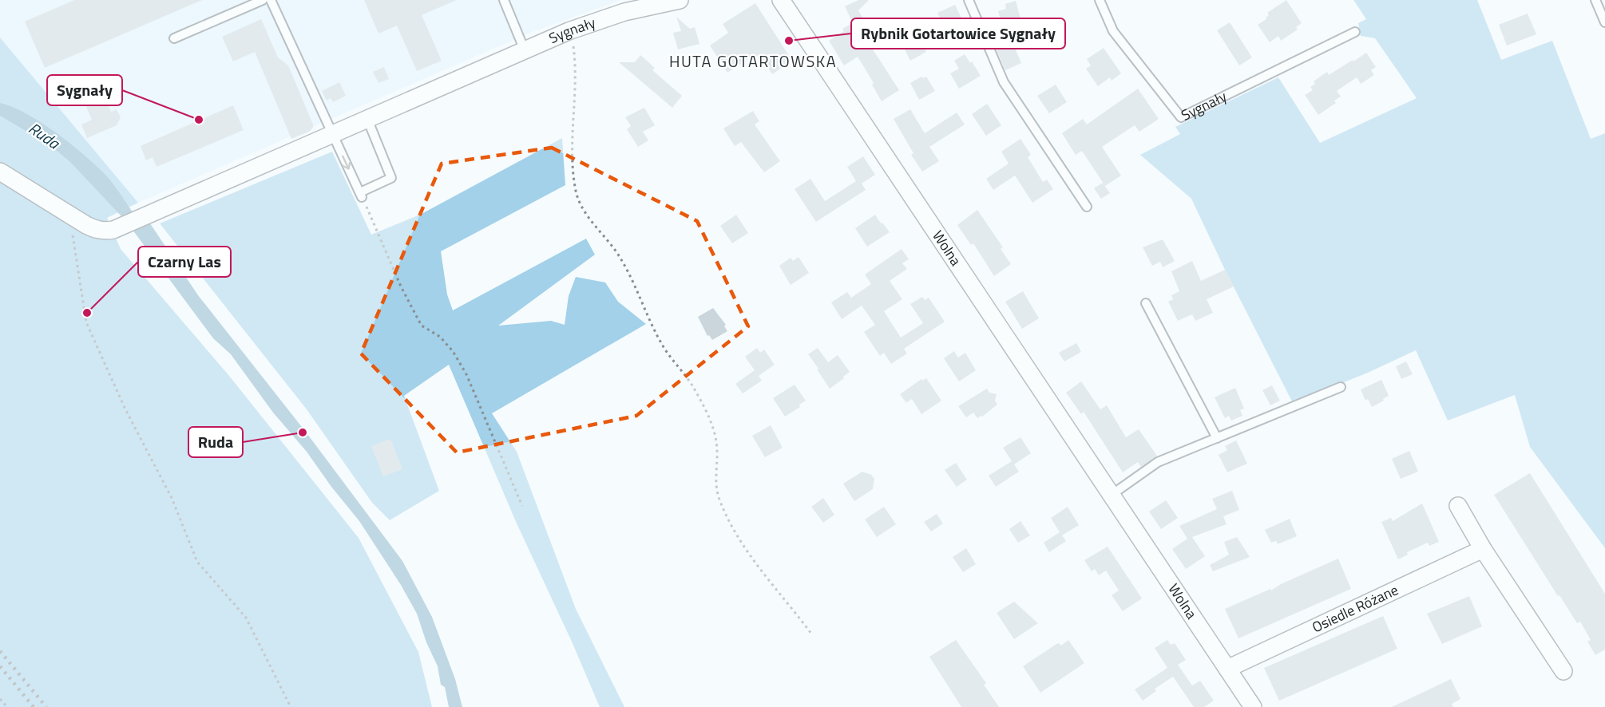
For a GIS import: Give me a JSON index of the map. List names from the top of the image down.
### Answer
{
  "streets": {
    "street": ["Sygnały", "Wolna", "Osiedle Różane"]
  },
  "crossings": [
    ["Wolna", "Osiedle Różane"]
  ],
  "districts": ["HUTA GOTARTOWSKA"],
  "water": ["Ruda"],
  "places": [
    "Rybnik Gotartowice Sygnały",
    "Sygnały",
    "Czarny Las",
    "Ruda"
  ]
}
